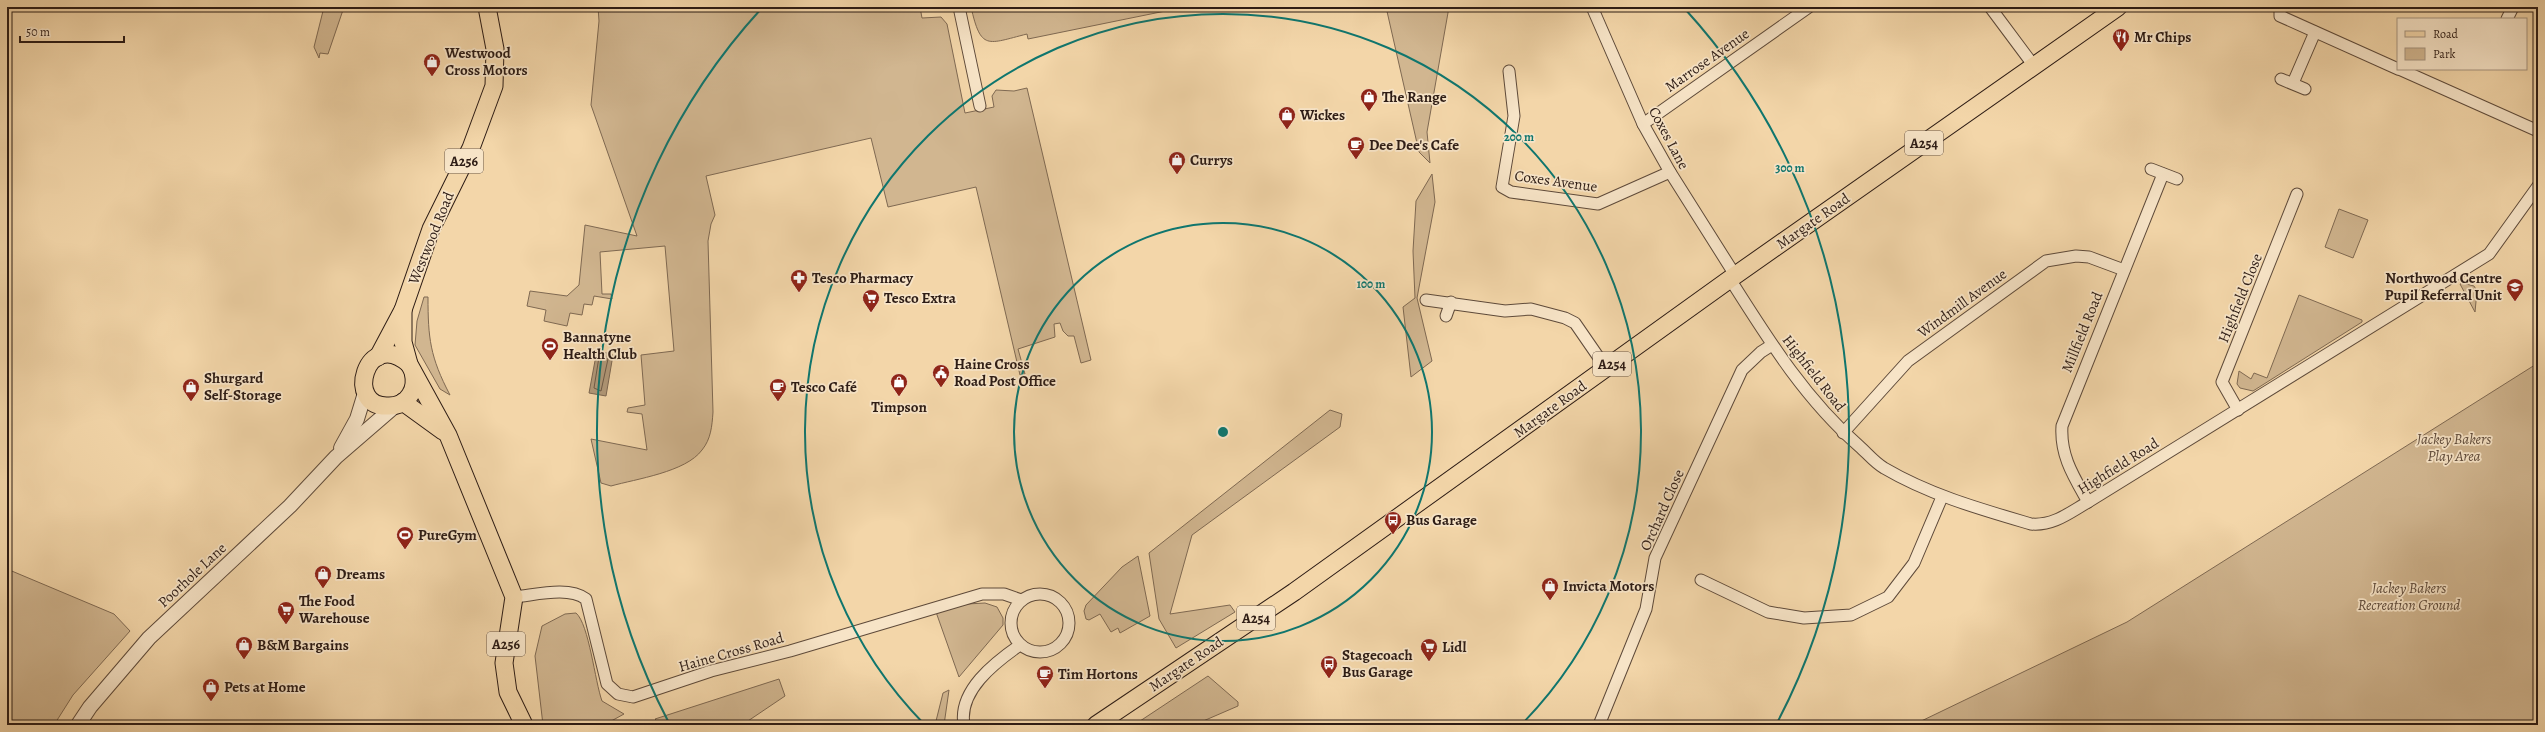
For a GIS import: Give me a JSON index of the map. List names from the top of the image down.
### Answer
{
  "streets": {
    "main road": [
      "A254",
      "A256",
      "Margate Road",
      "Westwood Road"
    ],
    "street": [
      "Marrose Avenue",
      "Coxes Lane",
      "Coxes Avenue",
      "Highfield Close",
      "Windmill Avenue",
      "Millfield Road",
      "Highfield Road",
      "Orchard Close",
      "Poorhole Lane",
      "Haine Cross Road"
    ]
  },
  "crossings": [
    ["Marrose Avenue", "Coxes Lane"],
    ["Coxes Lane", "Coxes Avenue"],
    ["Coxes Lane", "Margate Road"],
    ["Coxes Lane", "Highfield Road"],
    ["A256", "Westwood Road"],
    ["A256", "Haine Cross Road"],
    ["Margate Road", "Highfield Road"],
    ["Westwood Road", "Poorhole Lane"],
    ["Westwood Road", "Haine Cross Road"],
    ["Highfield Close", "Highfield Road"],
    ["Windmill Avenue", "Millfield Road"],
    ["Windmill Avenue", "Highfield Road"],
    ["Millfield Road", "Highfield Road"],
    ["Highfield Road", "Orchard Close"]
  ],
  "parks": ["Jackey Bakers Play Area", "Jackey Bakers Recreation Ground"],
  "places": {
    "restaurant": ["Mr Chips"],
    "shop": [
      "Westwood Cross Motors",
      "The Range",
      "Wickes",
      "Currys",
      "Timpson",
      "Shurgard Self-Storage",
      "Dreams",
      "Invicta Motors",
      "B&M Bargains",
      "Pets at Home"
    ],
    "cafe": ["Dee Dee's Cafe", "Tesco Café", "Tim Hortons"],
    "pharmacy": ["Tesco Pharmacy"],
    "school or university": ["Northwood Centre Pupil Referral Unit"],
    "supermarket": ["Tesco Extra", "The Food Warehouse", "Lidl"],
    "sports": ["Bannatyne Health Club", "PureGym"],
    "public building": ["Haine Cross Road Post Office"],
    "bus stop": ["Bus Garage", "Stagecoach Bus Garage"]
  },
  "legend": ["Road", "Park"],
  "scale_bar": "50 m",
  "rings": ["200 m", "300 m", "100 m"]
}
